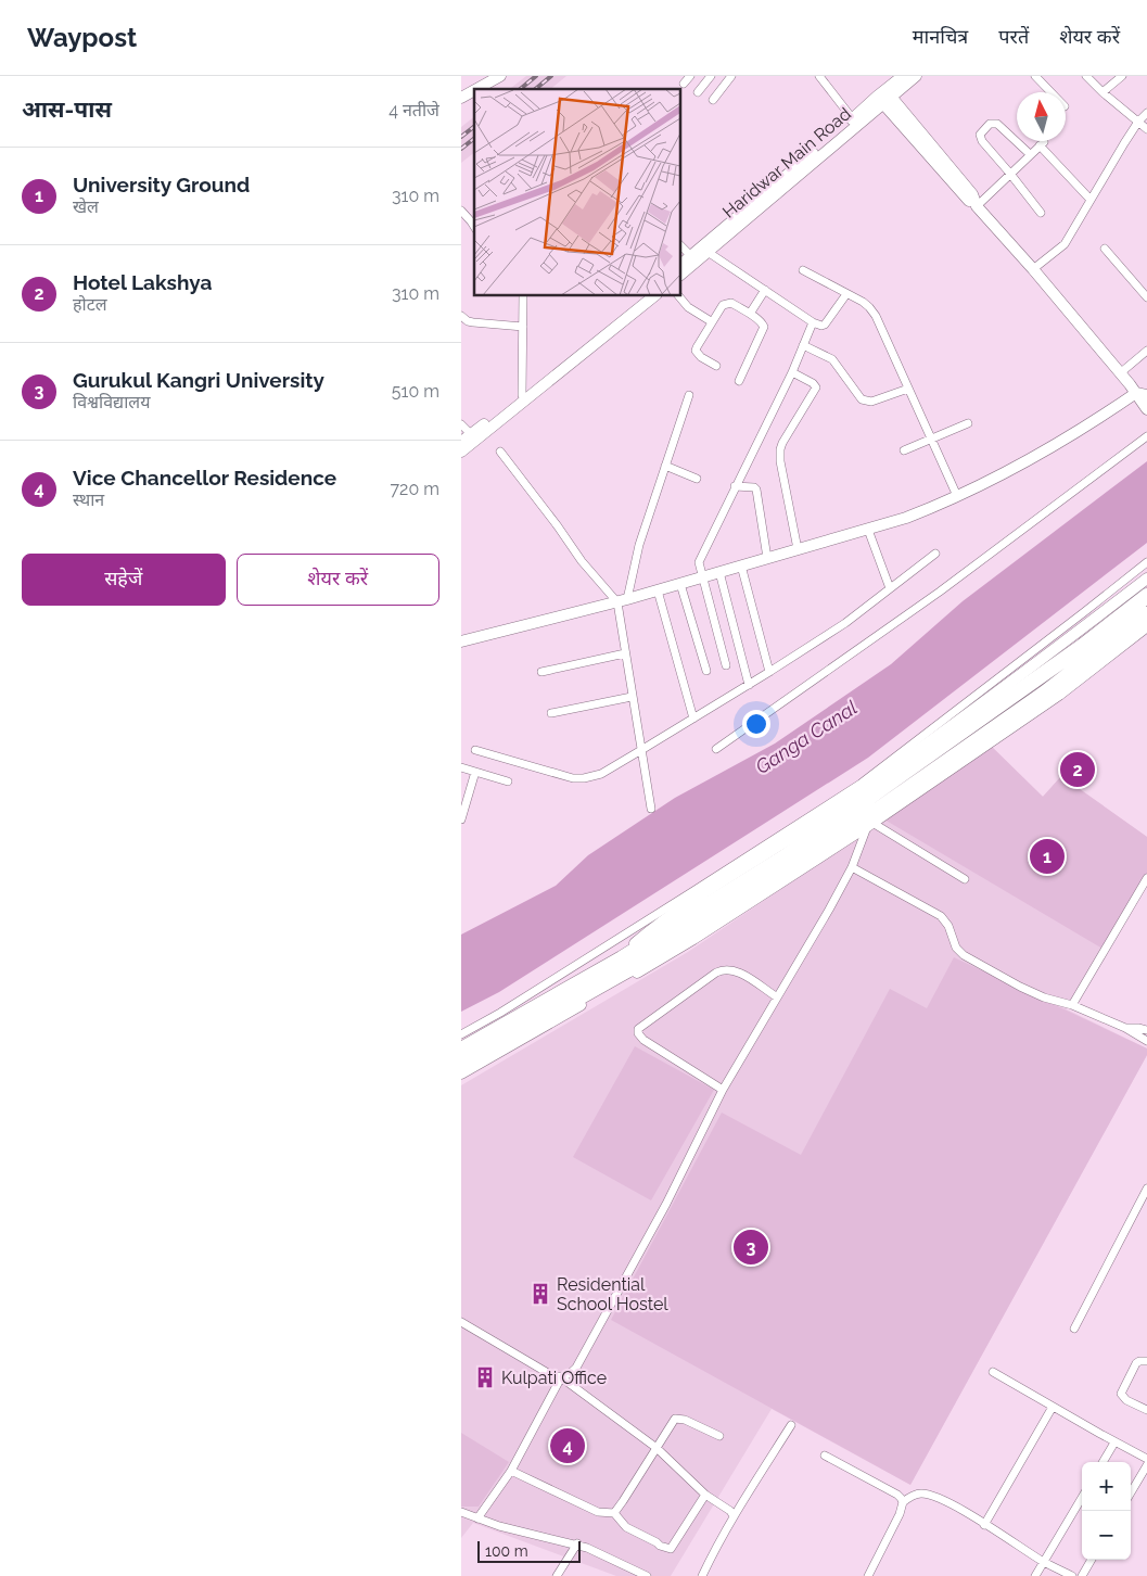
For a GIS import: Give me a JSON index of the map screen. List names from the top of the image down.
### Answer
{
  "streets": {
    "street": ["Haridwar Main Road"]
  },
  "water": ["Ganga Canal"],
  "places": {
    "building": ["Residential School Hostel", "Kulpati Office"]
  },
  "scale_bar": "100 m",
  "north": "top",
  "page": {
    "header": "Waypost",
    "nav": ["मानचित्र", "परतें", "शेयर करें"],
    "heading": ["आस-पास", "4 नतीजे"],
    "list": [
      {
        "mark": "1",
        "name": "University Ground",
        "note": "खेल",
        "value": "310 m"
      },
      {
        "mark": "2",
        "name": "Hotel Lakshya",
        "note": "होटल",
        "value": "310 m"
      },
      {
        "mark": "3",
        "name": "Gurukul Kangri University",
        "note": "विश्वविद्यालय",
        "value": "510 m"
      },
      {
        "mark": "4",
        "name": "Vice Chancellor Residence",
        "note": "स्थान",
        "value": "720 m"
      }
    ],
    "buttons": ["सहेजें", "शेयर करें"],
    "pins": [
      "2",
      "1",
      "3",
      "4"
    ],
    "map_buttons": ["+", "−"],
    "scale": "100 m"
  }
}
